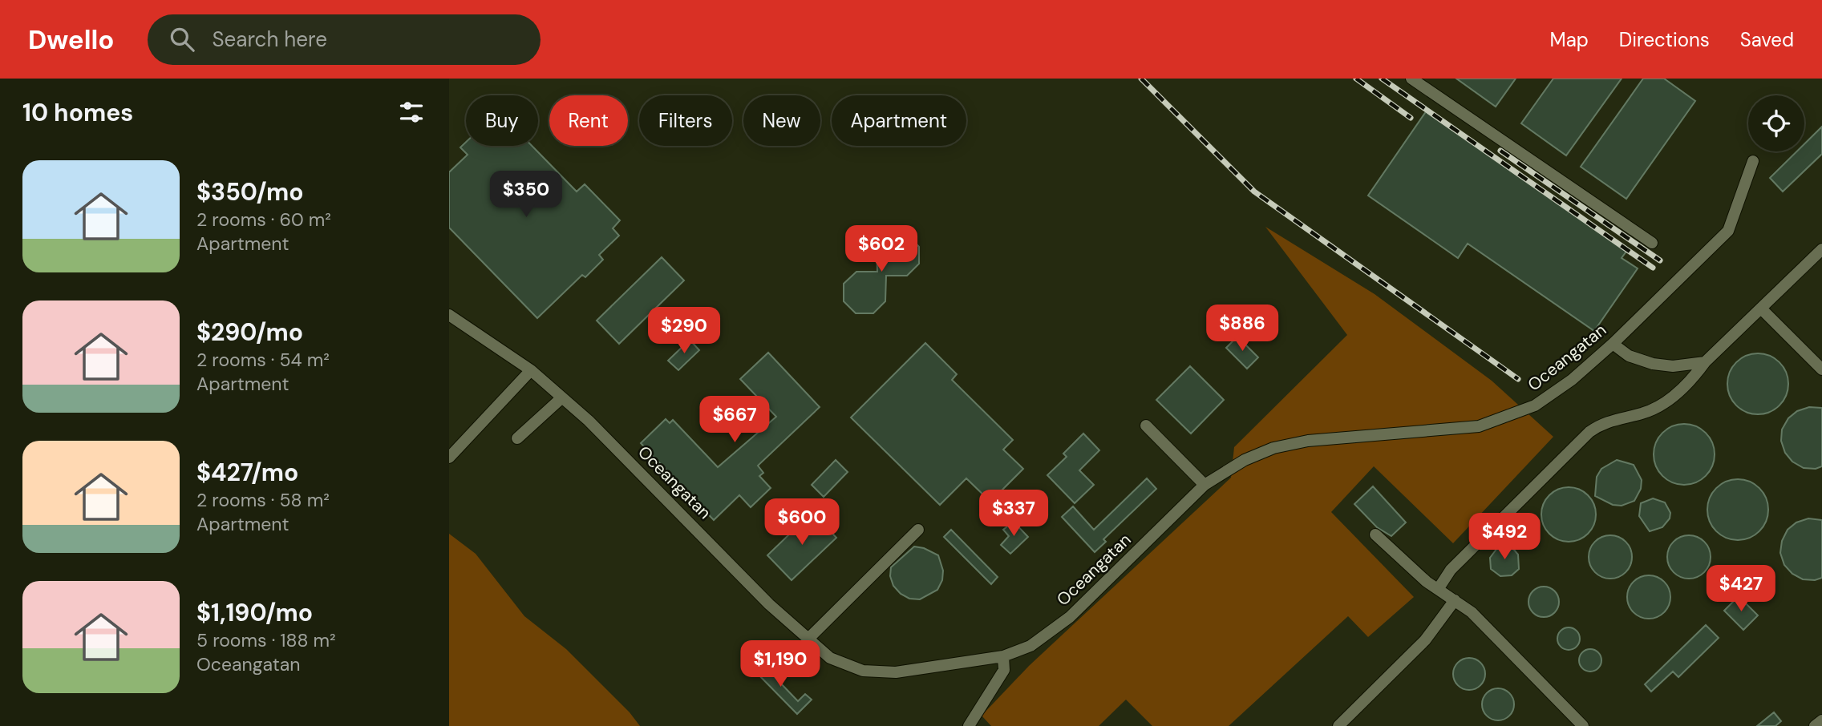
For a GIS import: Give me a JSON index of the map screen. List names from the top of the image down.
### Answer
{
  "streets": {
    "street": ["Oceangatan"]
  },
  "page": {
    "header": "Dwello",
    "search": "Search here",
    "nav": ["Map", "Directions", "Saved"],
    "heading": "10 homes",
    "chip": [
      "Buy",
      "Rent",
      "Filters",
      "New",
      "Apartment"
    ],
    "list": [
      {
        "name": "$350/mo",
        "note": "2 rooms · 60 m² · Apartment"
      },
      {
        "name": "$290/mo",
        "note": "2 rooms · 54 m² · Apartment"
      },
      {
        "name": "$427/mo",
        "note": "2 rooms · 58 m² · Apartment"
      },
      {
        "name": "$1,190/mo",
        "note": "5 rooms · 188 m² · Oceangatan"
      }
    ],
    "price": [
      "$350",
      "$602",
      "$886",
      "$290",
      "$667",
      "$337",
      "$600",
      "$492",
      "$427",
      "$1,190"
    ]
  }
}
